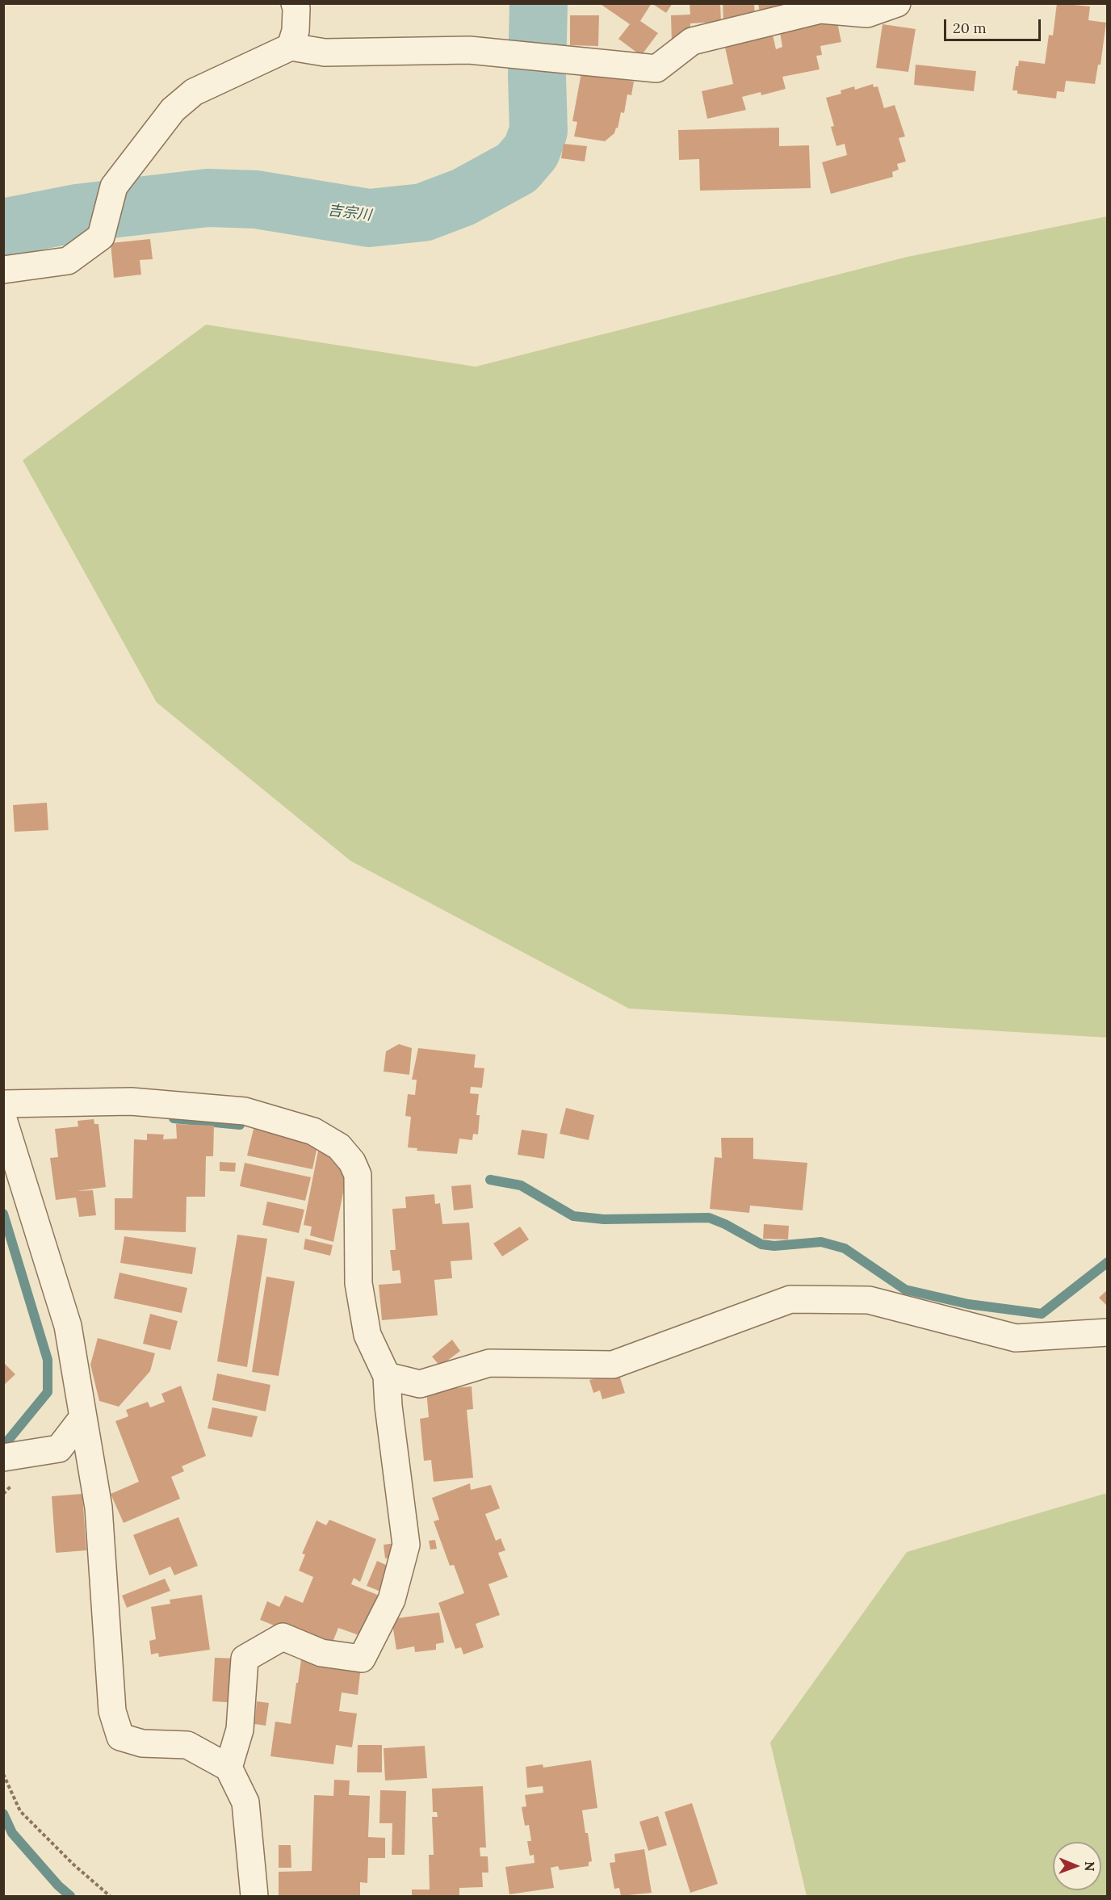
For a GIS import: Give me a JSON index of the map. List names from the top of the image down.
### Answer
{
  "water": ["吉宗川"],
  "scale_bar": "20 m",
  "north": "right"
}
